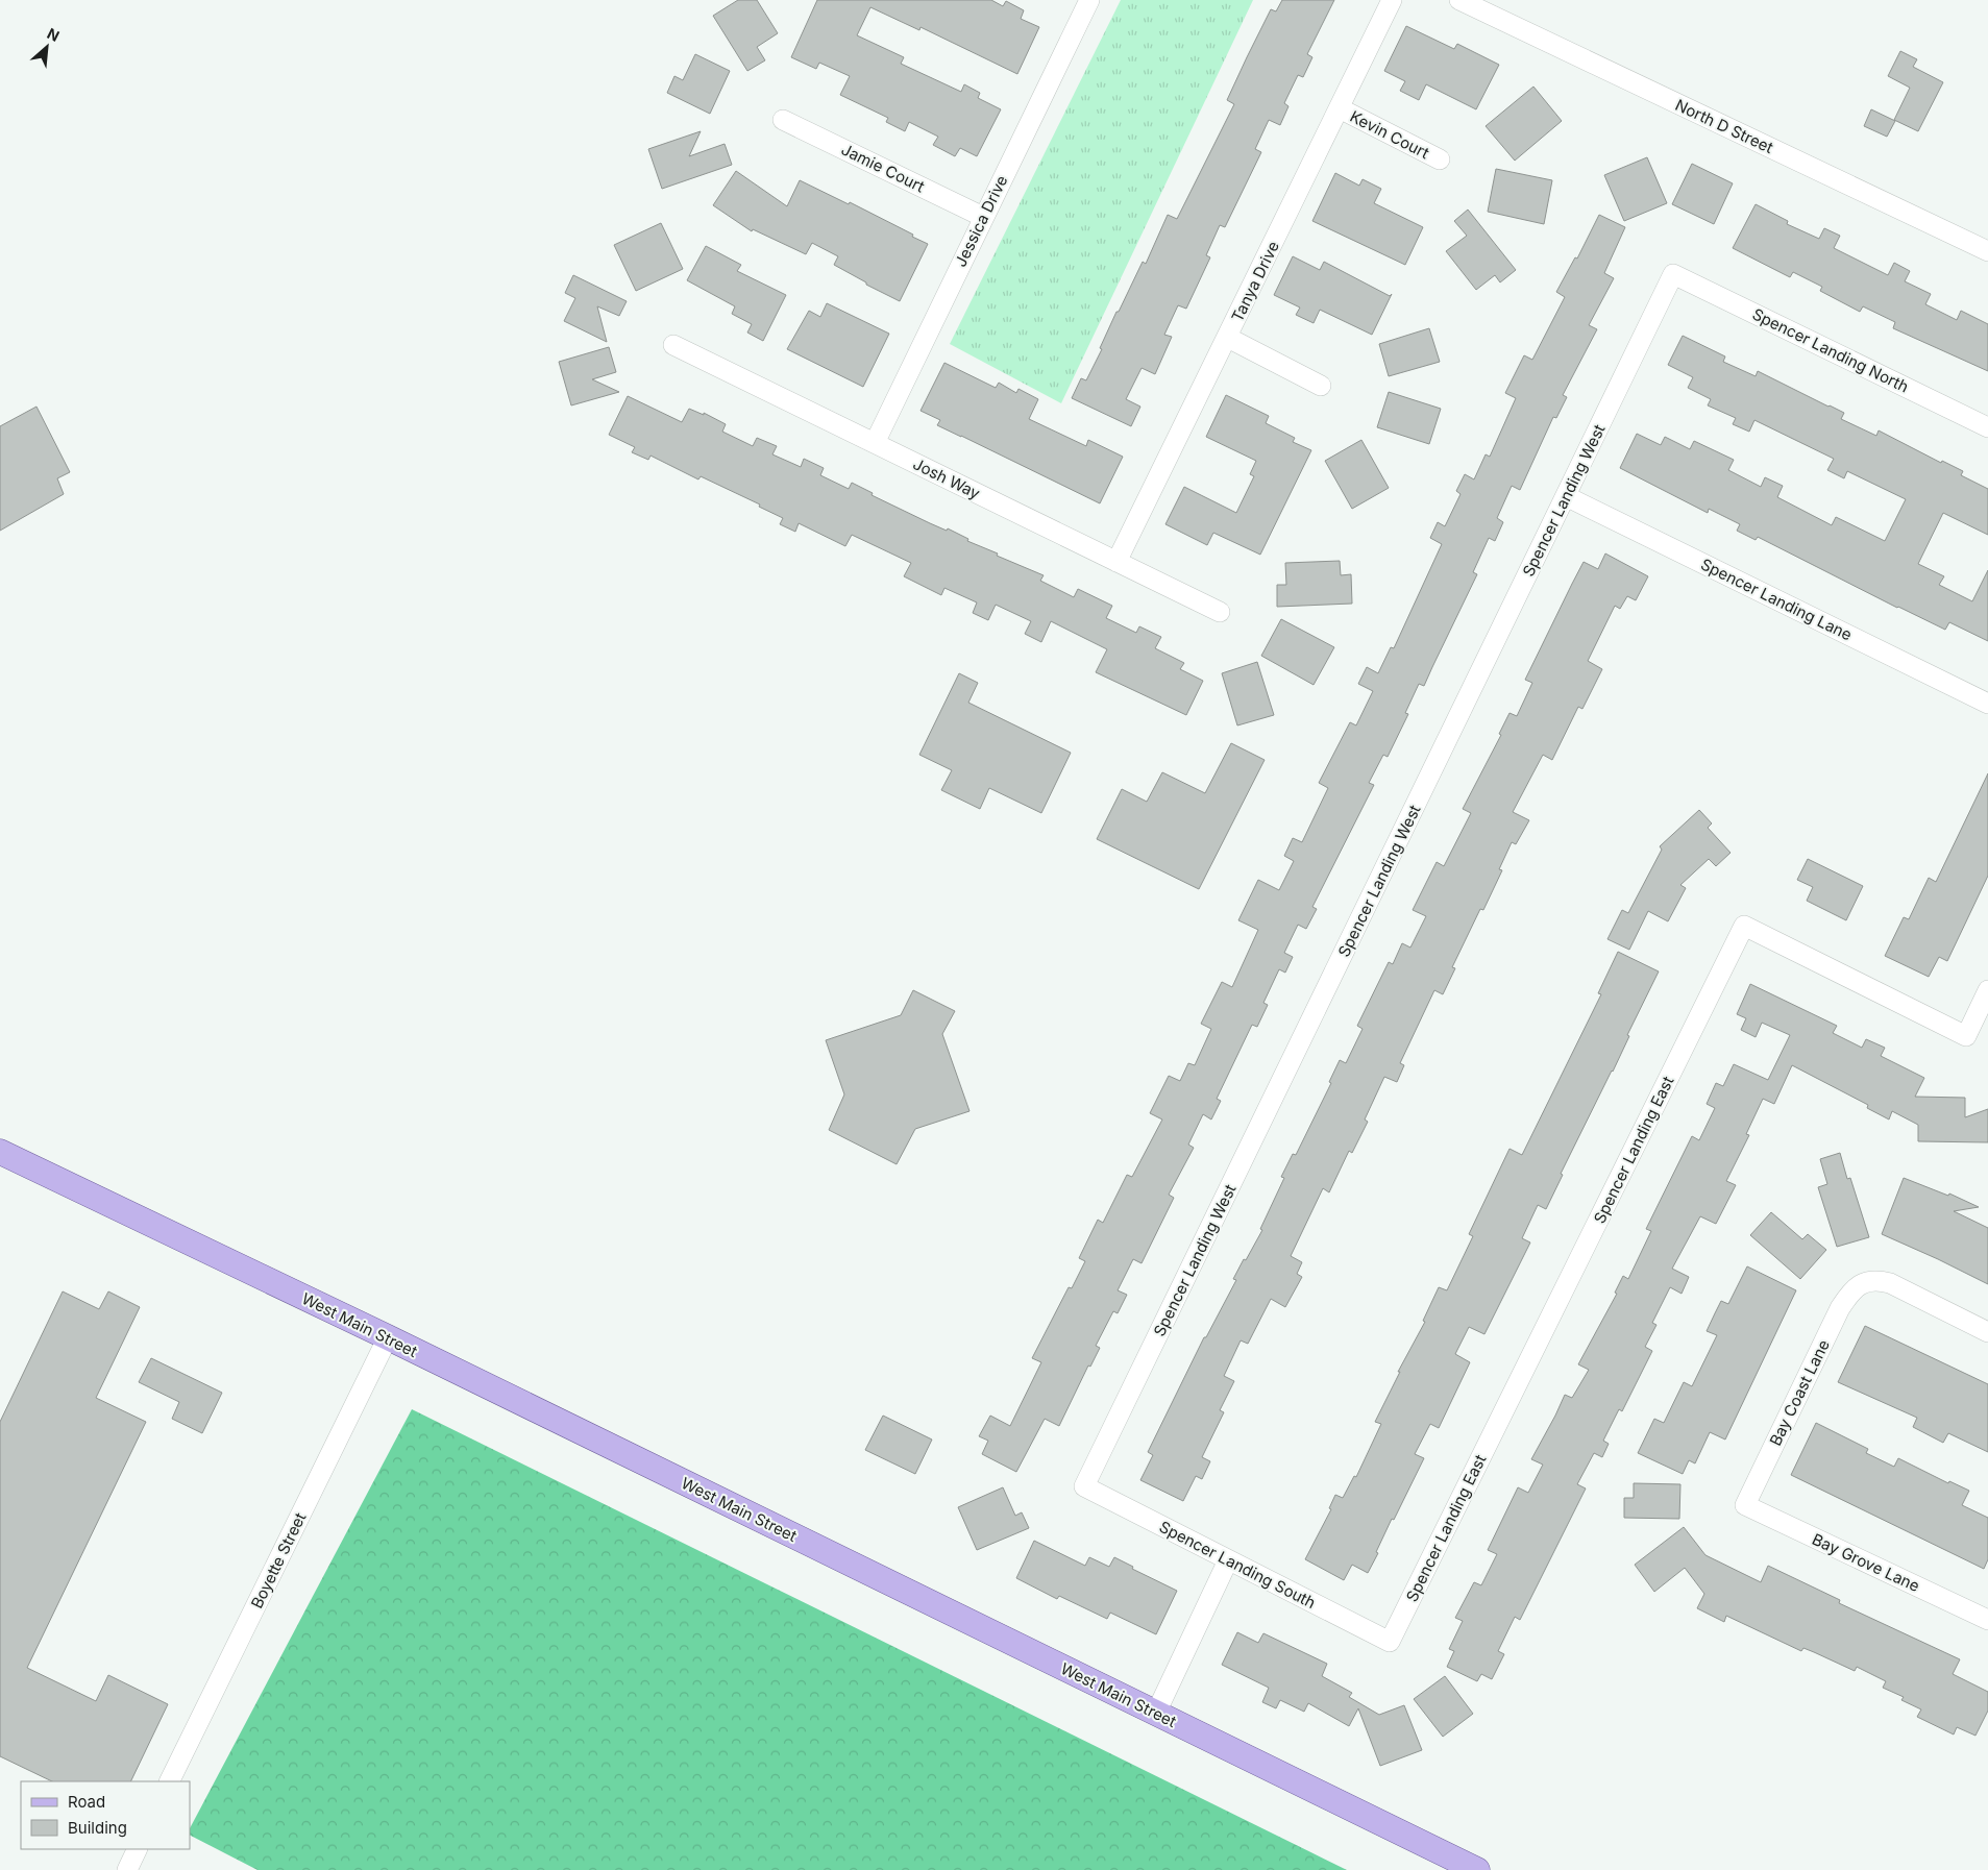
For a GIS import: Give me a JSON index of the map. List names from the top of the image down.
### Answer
{
  "streets": {
    "main road": ["West Main Street"],
    "street": [
      "North D Street",
      "Kevin Court",
      "Jamie Court",
      "Jessica Drive",
      "Tanya Drive",
      "Spencer Landing North",
      "Josh Way",
      "Spencer Landing West",
      "Spencer Landing Lane",
      "Spencer Landing East",
      "Bay Coast Lane",
      "Boyette Street",
      "Bay Grove Lane",
      "Spencer Landing South"
    ]
  },
  "crossings": [
    ["Kevin Court", "Tanya Drive"],
    ["Jamie Court", "Jessica Drive"],
    ["Jessica Drive", "Josh Way"],
    ["Tanya Drive", "Josh Way"],
    ["Spencer Landing North", "Spencer Landing West"],
    ["Spencer Landing West", "Spencer Landing Lane"],
    ["Spencer Landing West", "Spencer Landing South"],
    ["Spencer Landing East", "Spencer Landing South"],
    ["West Main Street", "Boyette Street"],
    ["Bay Coast Lane", "Bay Grove Lane"]
  ],
  "legend": ["Road", "Building"],
  "north": "top right"
}
